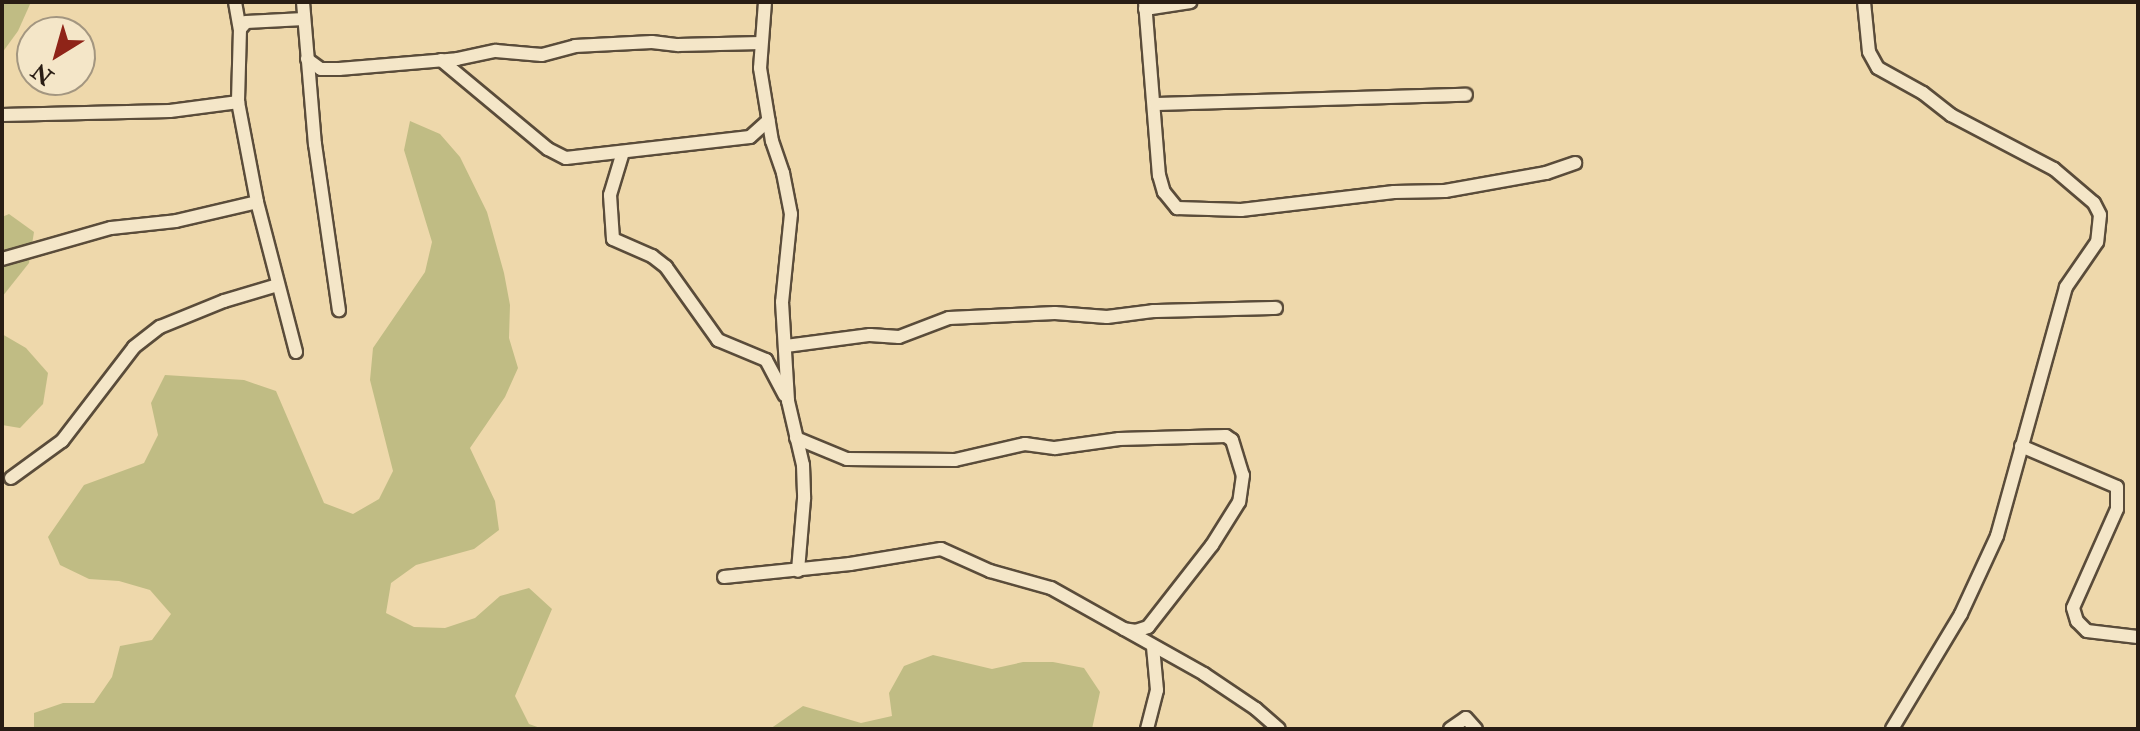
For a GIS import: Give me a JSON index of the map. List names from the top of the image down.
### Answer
{
  "north": "bottom left"
}
